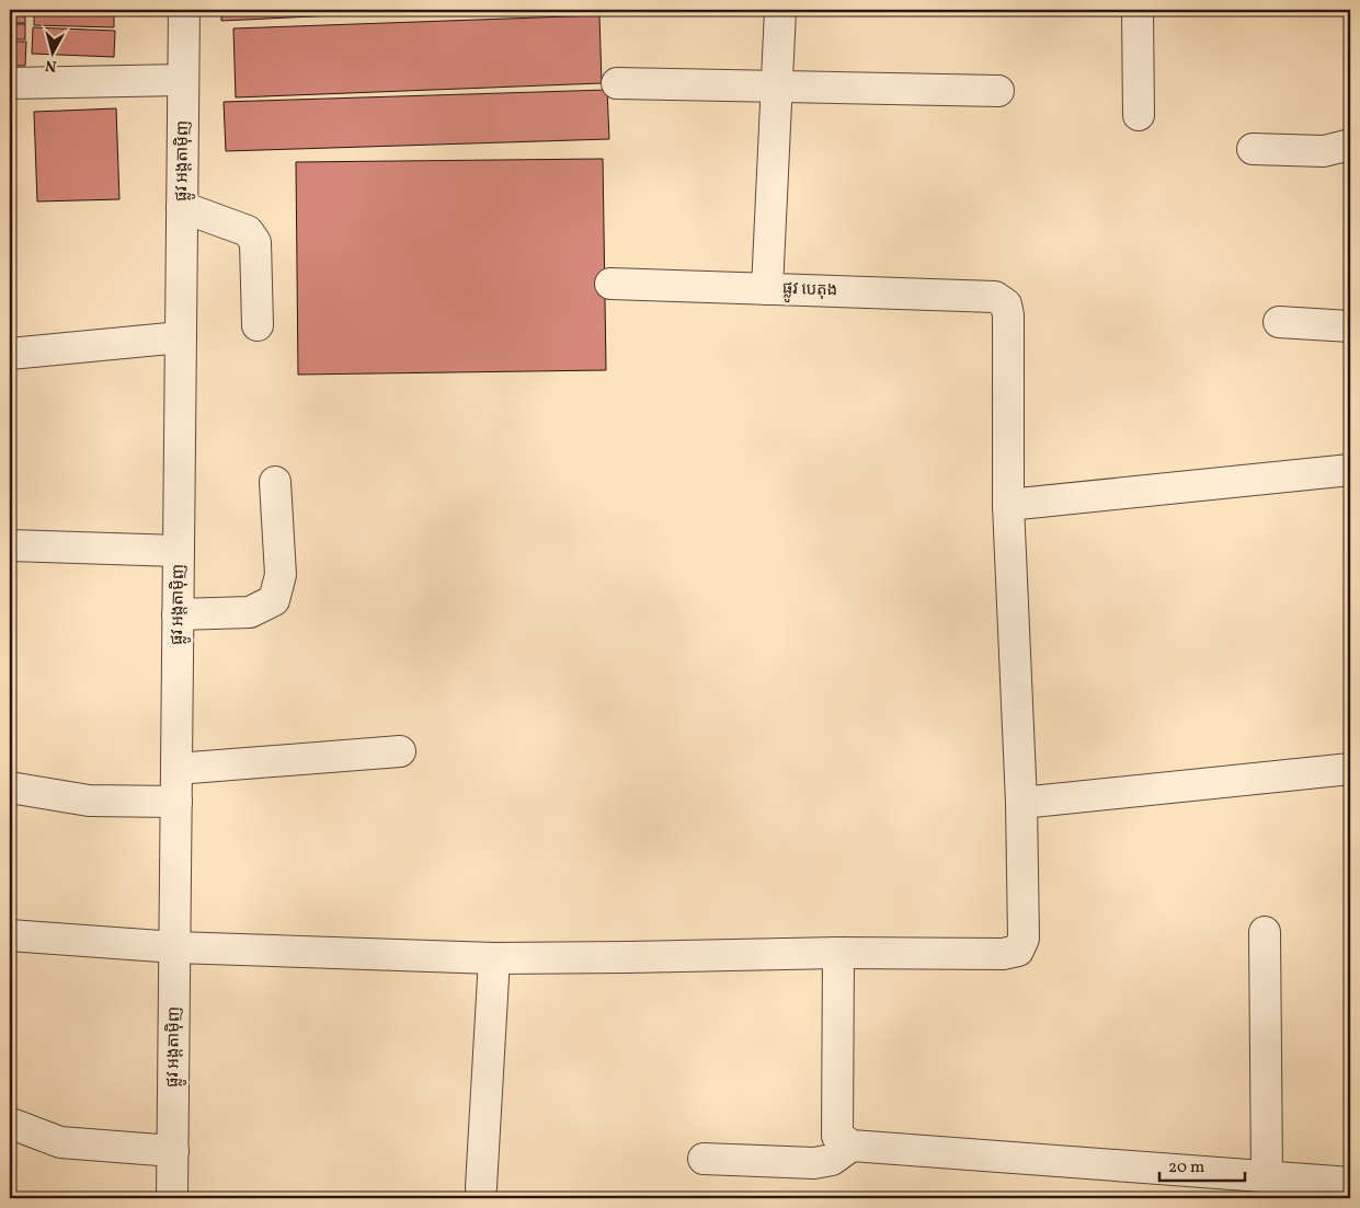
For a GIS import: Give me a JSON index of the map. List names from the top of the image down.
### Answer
{
  "streets": {
    "street": ["ផ្លូវ អង្តតាម៉ិញ", "ផ្លូវ បេតុង"]
  },
  "scale_bar": "20 m",
  "north": "bottom"
}
